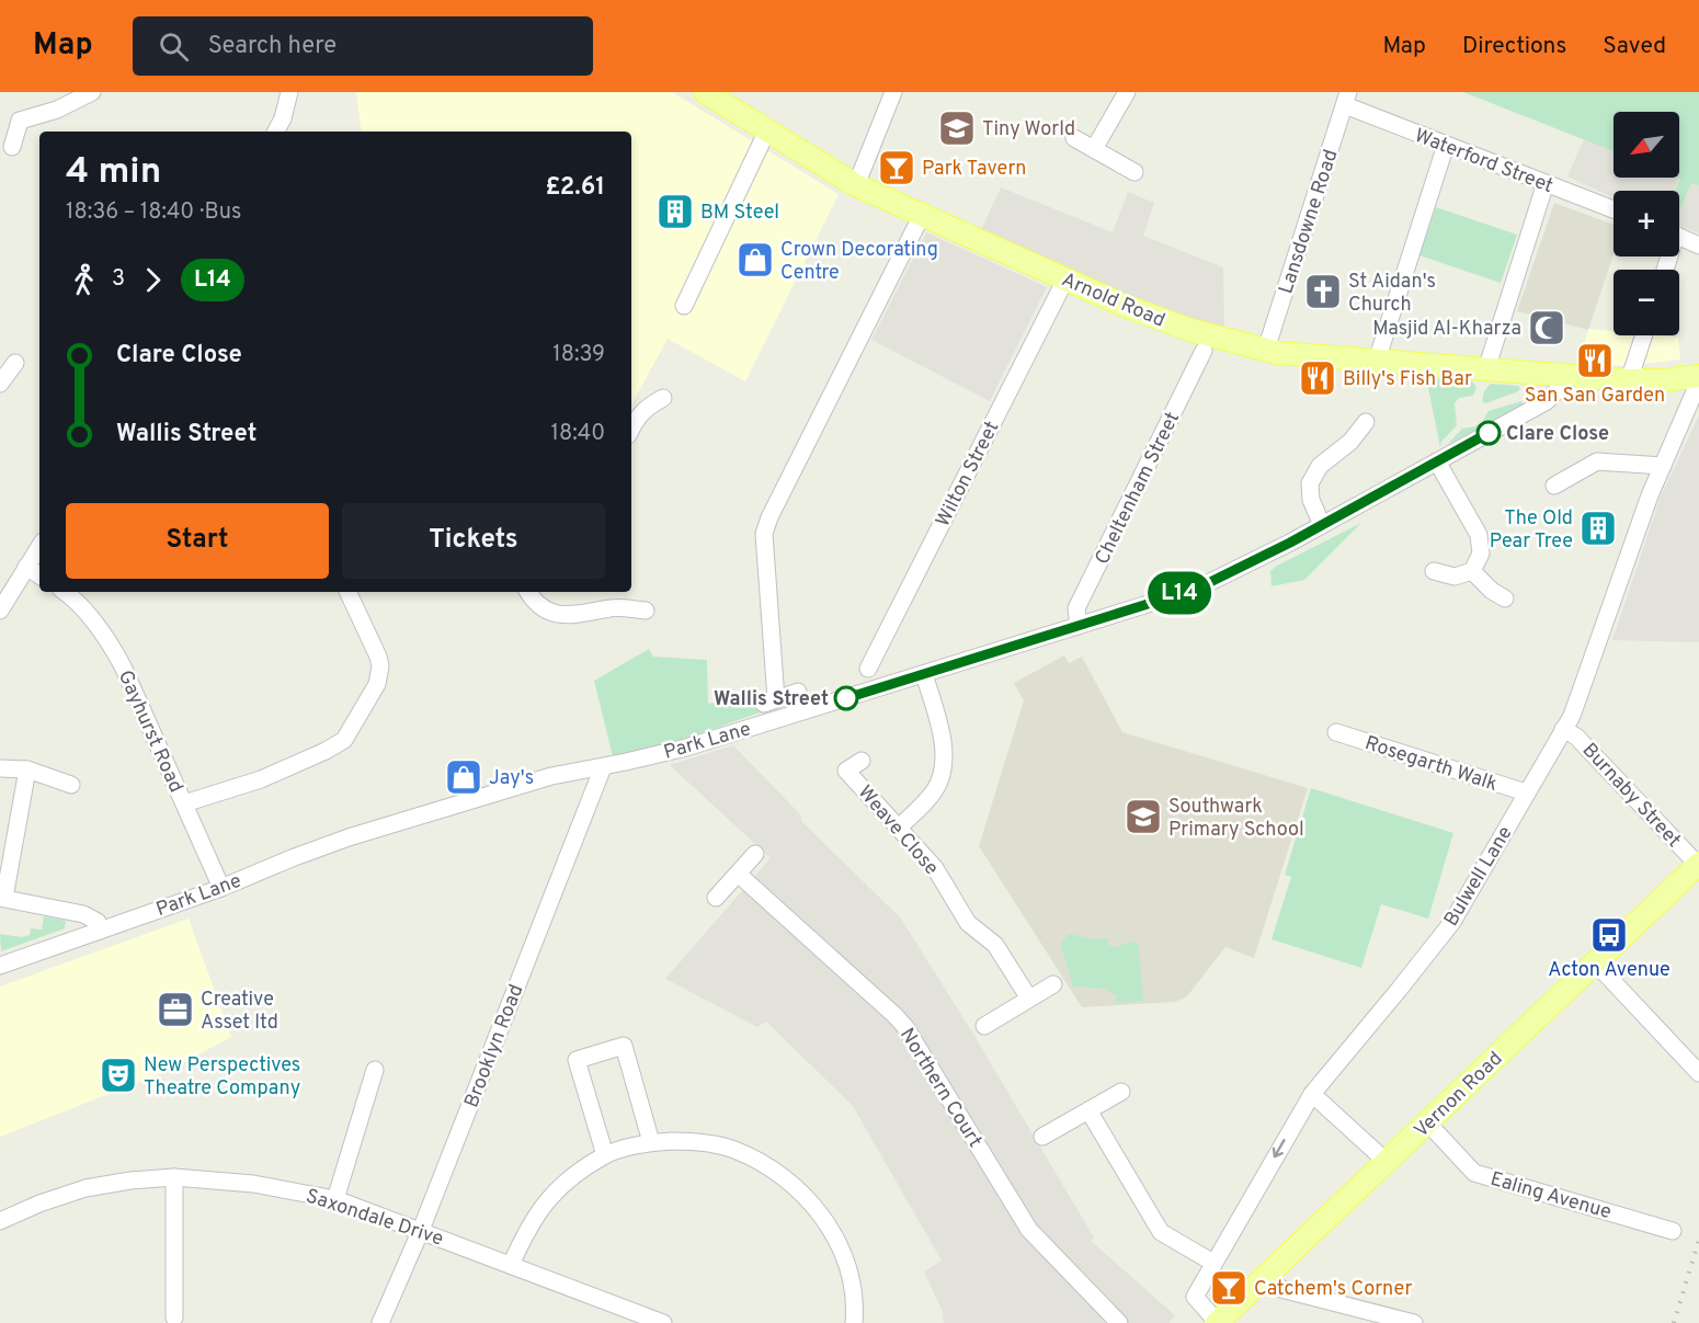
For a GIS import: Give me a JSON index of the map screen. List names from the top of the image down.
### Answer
{
  "streets": {
    "main road": ["Arnold Road", "Vernon Road"],
    "street": [
      "Waterford Street",
      "Lansdowne Road",
      "Wilton Street",
      "Cheltenham Street",
      "Gayhurst Road",
      "Park Lane",
      "Rosegarth Walk",
      "Burnaby Street",
      "Weave Close",
      "Bulwell Lane",
      "Brooklyn Road",
      "Northern Court",
      "Ealing Avenue",
      "Saxondale Drive"
    ]
  },
  "crossings": [
    ["Waterford Street", "Lansdowne Road"],
    ["Lansdowne Road", "Arnold Road"],
    ["Arnold Road", "Wilton Street"],
    ["Arnold Road", "Park Lane"],
    ["Cheltenham Street", "Park Lane"],
    ["Gayhurst Road", "Park Lane"],
    ["Park Lane", "Brooklyn Road"],
    ["Rosegarth Walk", "Bulwell Lane"],
    ["Burnaby Street", "Bulwell Lane"],
    ["Burnaby Street", "Vernon Road"],
    ["Bulwell Lane", "Vernon Road"],
    ["Brooklyn Road", "Saxondale Drive"],
    ["Vernon Road", "Ealing Avenue"]
  ],
  "places": {
    "school or university": ["Tiny World", "Southwark Primary School"],
    "bar": ["Park Tavern", "Catchem's Corner"],
    "building": ["BM Steel", "The Old Pear Tree"],
    "shop": ["Crown Decorating Centre", "Jay's"],
    "church": ["St Aidan's Church"],
    "mosque": ["Masjid Al-Kharza"],
    "restaurant": ["San San Garden", "Billy's Fish Bar"],
    "other": ["Clare Close", "Wallis Street"],
    "bus stop": ["Acton Avenue"],
    "office": ["Creative Asset ltd"],
    "theatre": ["New Perspectives Theatre Company"]
  },
  "lines": ["bus line L14"],
  "north": "bottom left",
  "page": {
    "header": "Map",
    "search": "Search here",
    "nav": ["Map", "Directions", "Saved"],
    "on_map": "L14",
    "map_buttons": ["+", "−"],
    "heading": ["4 min", "18:36 – 18:40 · Bus", "£2.61"],
    "legs": ["3", "L14"],
    "list": [
      {
        "name": "Clare Close",
        "value": "18:39"
      },
      {
        "name": "Wallis Street",
        "value": "18:40"
      }
    ],
    "buttons": ["Start", "Tickets"]
  }
}
